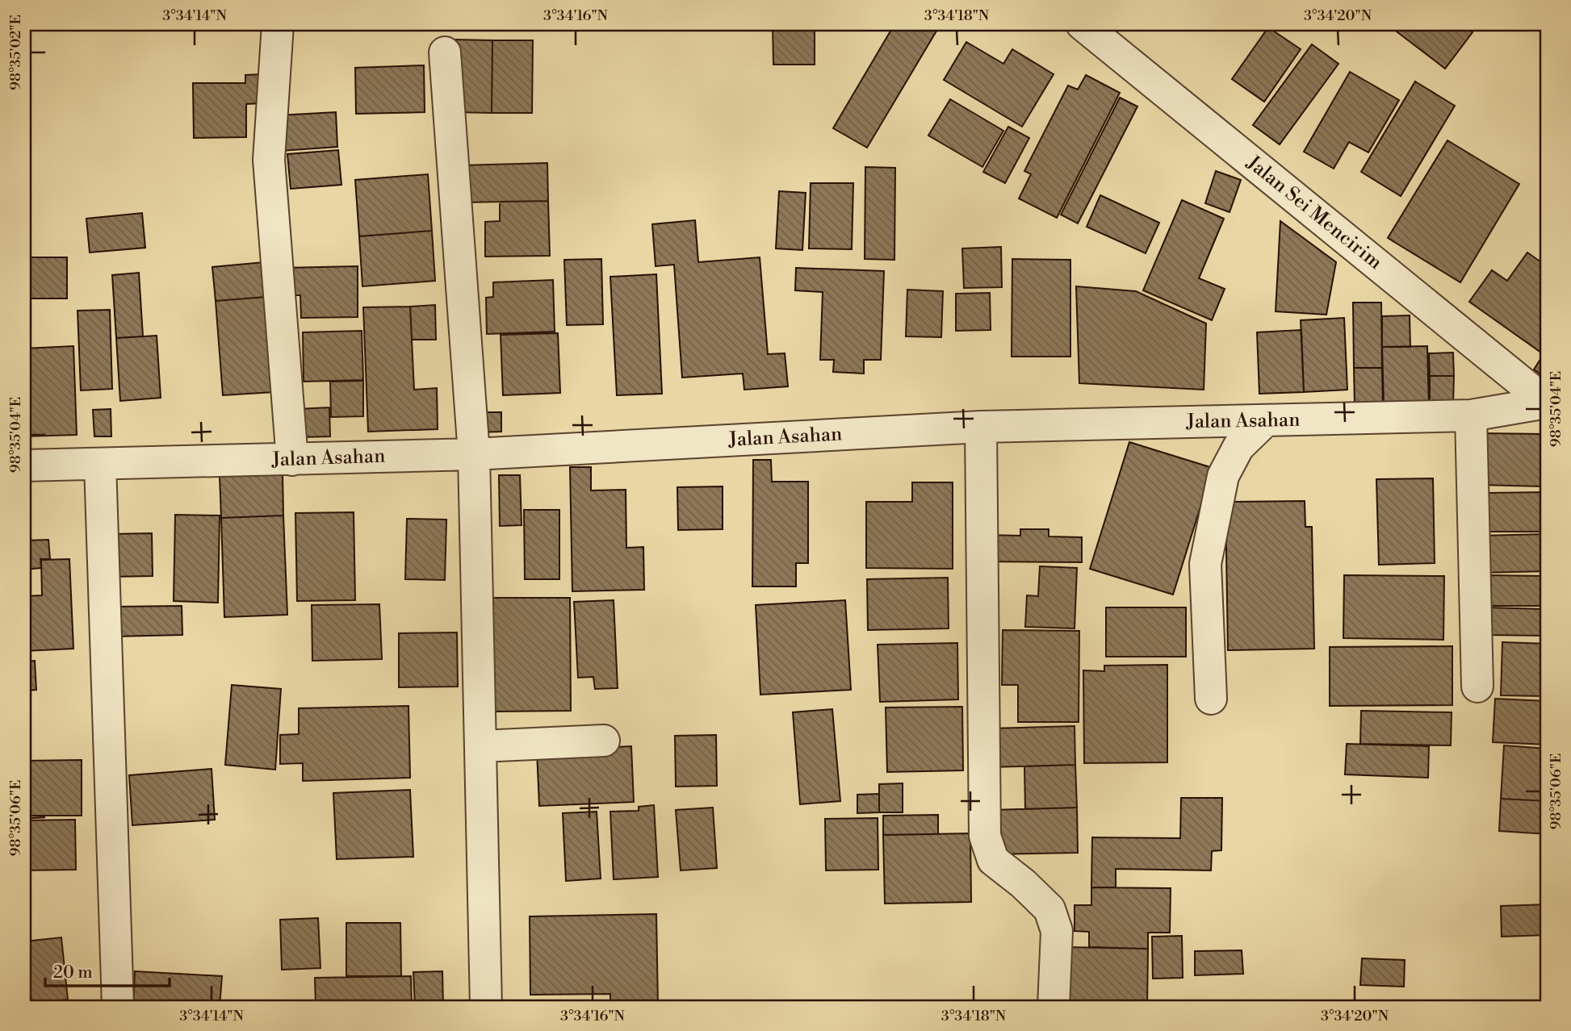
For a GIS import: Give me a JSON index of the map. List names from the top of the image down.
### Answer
{
  "streets": {
    "street": ["Jalan Sei Mencirim", "Jalan Asahan"]
  },
  "crossings": [
    ["Jalan Sei Mencirim", "Jalan Asahan"]
  ],
  "scale_bar": "20 m",
  "coordinates": [
    "3°34'14\"N",
    "3°34'16\"N",
    "3°34'18\"N",
    "3°34'20\"N",
    "98°35'02\"E",
    "98°35'04\"E",
    "98°35'06\"E"
  ]
}
